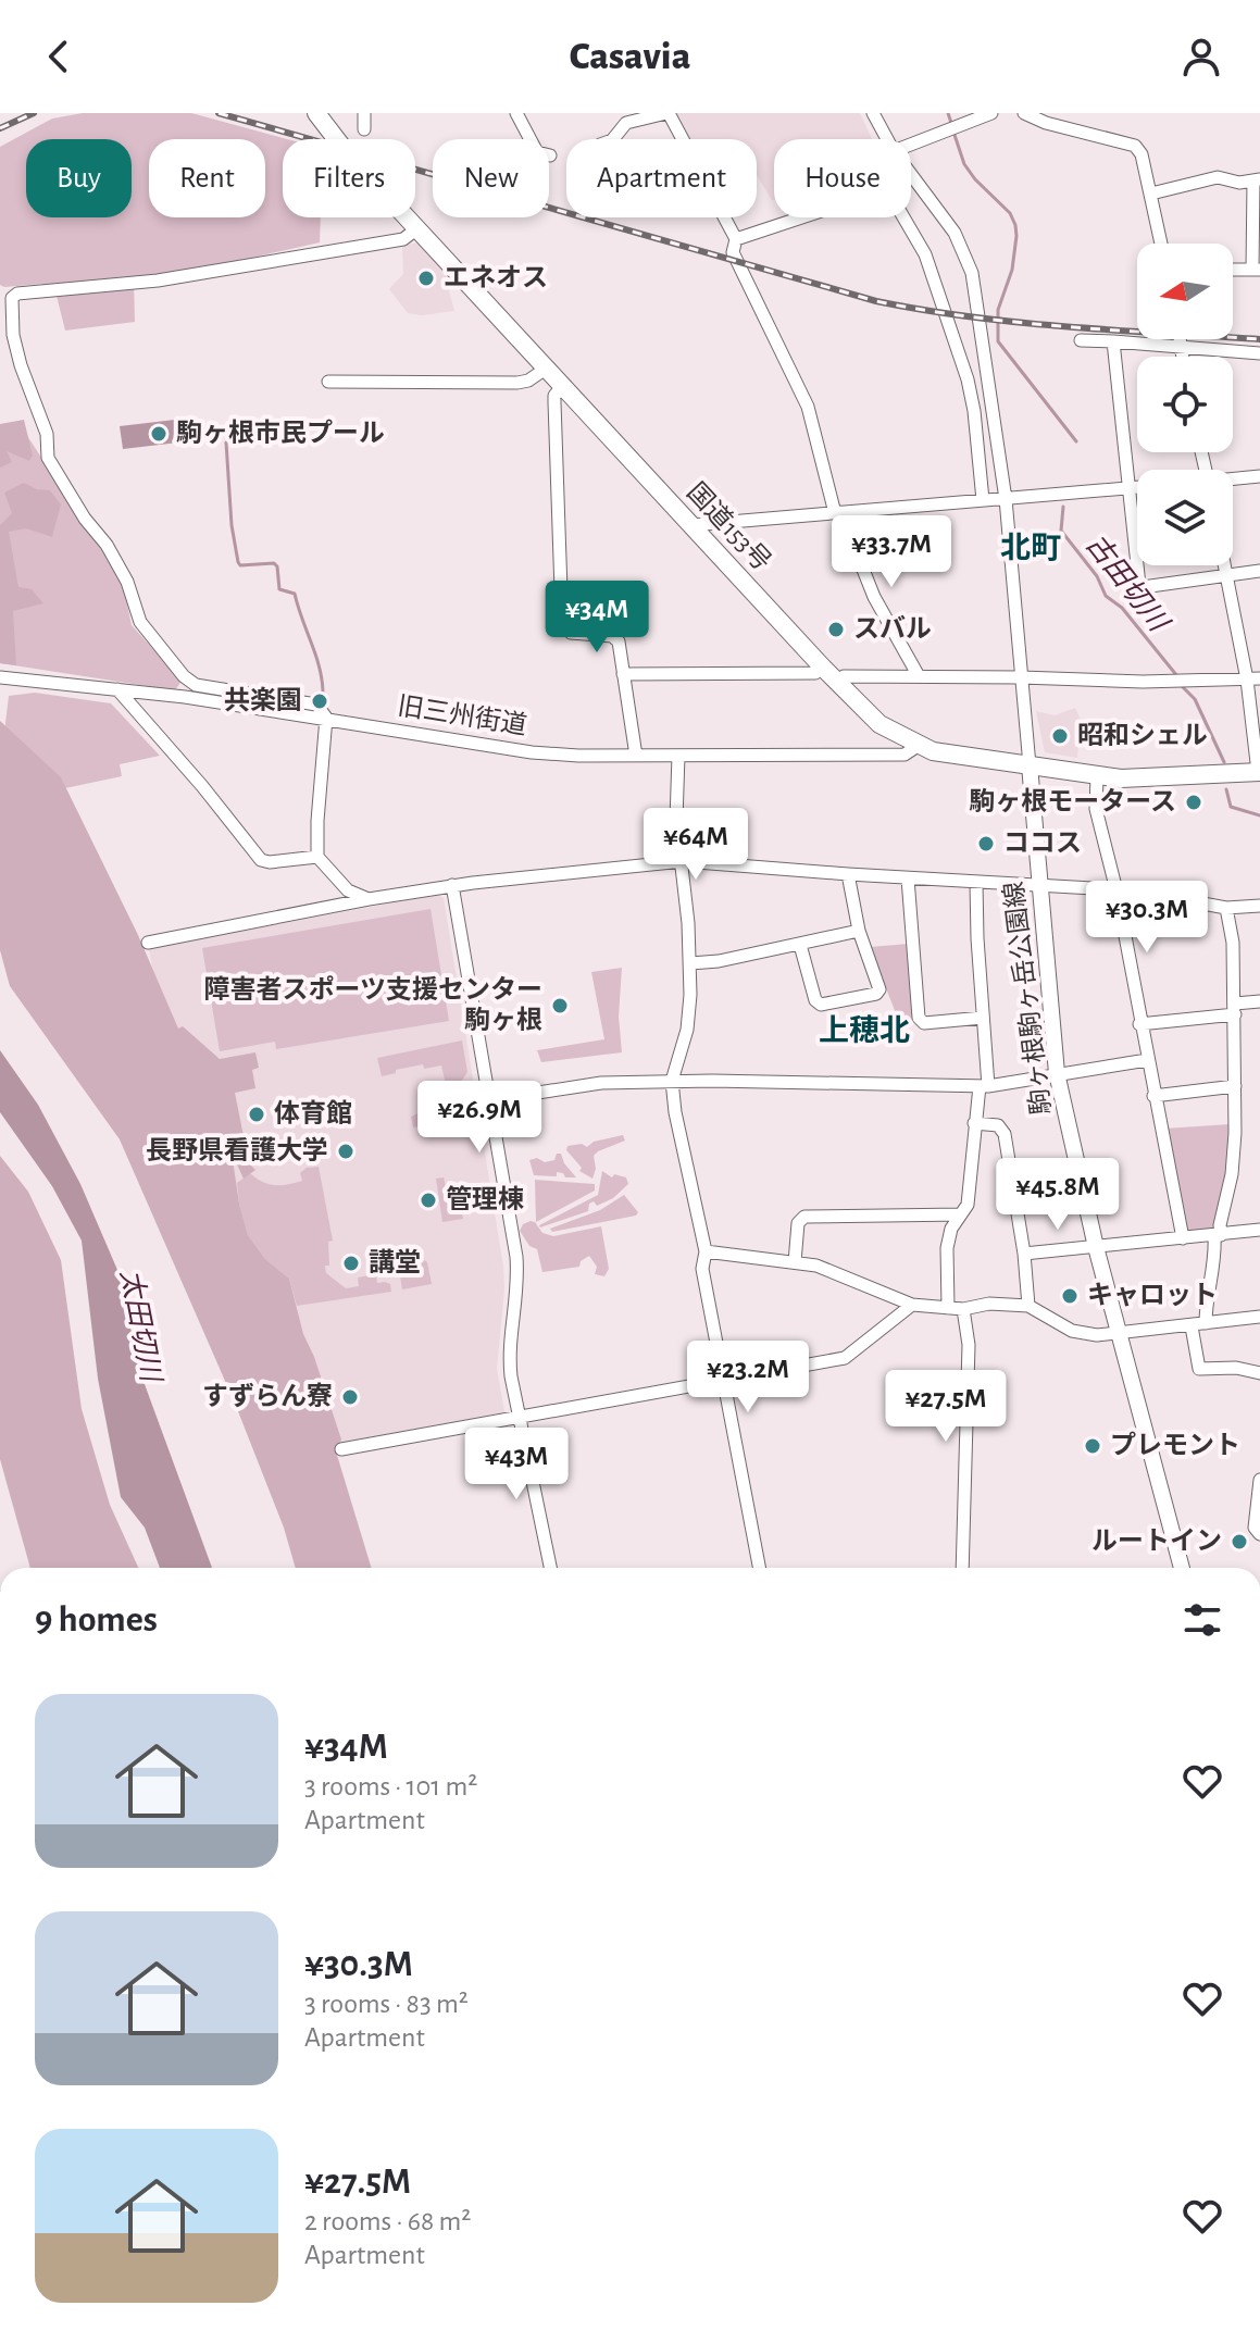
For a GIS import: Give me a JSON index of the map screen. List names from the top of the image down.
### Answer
{
  "streets": {
    "highway": ["国道153号"],
    "main road": ["駒ヶ根駒ヶ岳公園線"],
    "street": ["旧三州街道"]
  },
  "crossings": [
    ["国道153号", "旧三州街道"],
    ["国道153号", "駒ヶ根駒ヶ岳公園線"]
  ],
  "districts": ["北町", "上穂北"],
  "water": ["古田切川", "太田切川"],
  "places": [
    "エネオス",
    "駒ヶ根市民プール",
    "スバル",
    "共楽園",
    "昭和シェル",
    "駒ヶ根モータース",
    "ココス",
    "障害者スポーツ支援センター 駒ヶ根",
    "体育館",
    "長野県看護大学",
    "管理棟",
    "講堂",
    "キャロット",
    "すずらん寮",
    "プレモント",
    "ルートイン"
  ],
  "north": "left",
  "page": {
    "header": "Casavia",
    "chip": [
      "Buy",
      "Rent",
      "Filters",
      "New",
      "Apartment",
      "House"
    ],
    "price": [
      "¥33.7M",
      "¥34M",
      "¥64M",
      "¥30.3M",
      "¥26.9M",
      "¥45.8M",
      "¥23.2M",
      "¥27.5M",
      "¥43M"
    ],
    "heading": "9 homes",
    "list": [
      {
        "name": "¥34M",
        "note": "3 rooms · 101 m² · Apartment"
      },
      {
        "name": "¥30.3M",
        "note": "3 rooms · 83 m² · Apartment"
      },
      {
        "name": "¥27.5M",
        "note": "2 rooms · 68 m² · Apartment"
      }
    ]
  }
}
